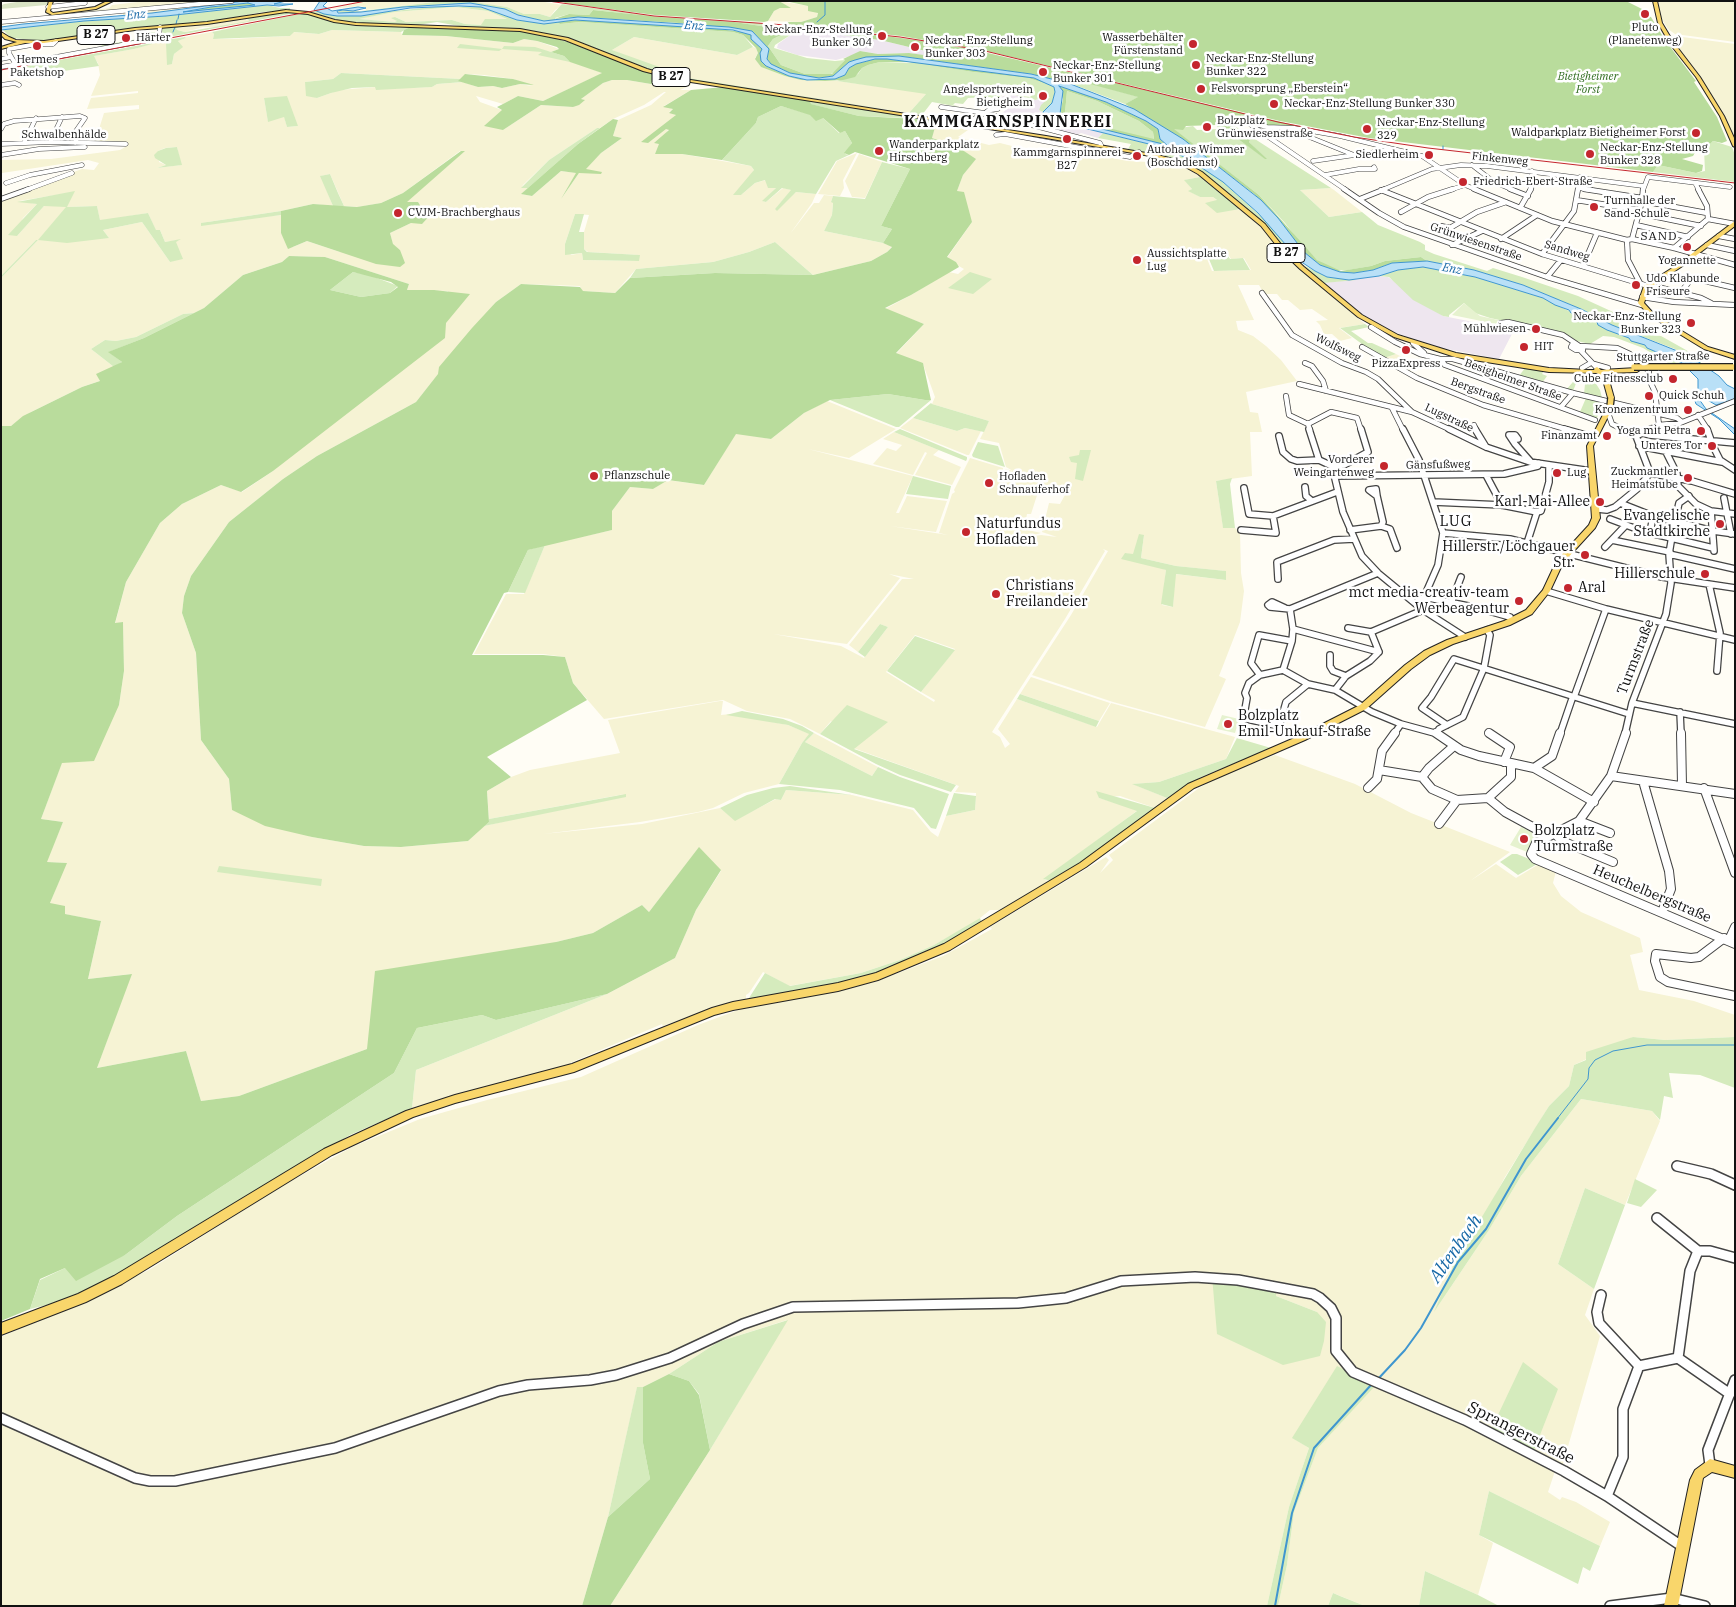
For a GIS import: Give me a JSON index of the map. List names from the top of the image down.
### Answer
{
  "streets": {
    "main road": ["B 27", "Stuttgarter Straße"],
    "street": [
      "Schwalbenhälde",
      "Finkenweg",
      "Grünwiesenstraße",
      "Sandweg",
      "Wolfsweg",
      "Besigheimer Straße",
      "Bergstraße",
      "Lugstraße",
      "Gänsfußweg",
      "Turmstraße",
      "Heuchelbergstraße",
      "Sprangerstraße"
    ]
  },
  "crossings": [
    ["B 27", "Stuttgarter Straße"],
    ["B 27", "Besigheimer Straße"],
    ["Finkenweg", "Grünwiesenstraße"],
    ["Finkenweg", "Sandweg"],
    ["Wolfsweg", "Lugstraße"],
    ["Lugstraße", "Gänsfußweg"],
    ["Turmstraße", "Heuchelbergstraße"]
  ],
  "districts": ["KAMMGARNSPINNEREI", "SAND", "LUG"],
  "water": ["Enz", "Altenbach"],
  "parks": ["Bietigheimer Forst"],
  "places": [
    "Pluto (Planetenweg)",
    "Neckar-Enz-Stellung Bunker 304",
    "Härter",
    "Wasserbehälter Fürstenstand",
    "Hermes Paketshop",
    "Neckar-Enz-Stellung Bunker 303",
    "Neckar-Enz-Stellung Bunker 322",
    "Neckar-Enz-Stellung Bunker 301",
    "Felsvorsprung „Eberstein“",
    "Angelsportverein Bietigheim",
    "Neckar-Enz-Stellung Bunker 330",
    "Bolzplatz Grünwiesenstraße",
    "Neckar-Enz-Stellung 329",
    "Waldparkplatz Bietigheimer Forst",
    "Kammgarnspinnerei B27",
    "Wanderparkplatz Hirschberg",
    "Neckar-Enz-Stellung Bunker 328",
    "Siedlerheim",
    "Autohaus Wimmer (Boschdienst)",
    "Friedrich-Ebert-Straße",
    "Turnhalle der Sand-Schule",
    "CVJM-Brachberghaus",
    "Yogannette",
    "Aussichtsplatte Lug",
    "Udo Klabunde Friseure",
    "Neckar-Enz-Stellung Bunker 323",
    "Mühlwiesen",
    "HIT",
    "PizzaExpress",
    "Cube Fitnessclub",
    "Quick Schuh",
    "Kronenzentrum",
    "Yoga mit Petra",
    "Finanzamt",
    "Unteres Tor",
    "Vorderer Weingartenweg",
    "Lug",
    "Pflanzschule",
    "Zuckmantler Heimatstube",
    "Hofladen Schnauferhof",
    "Karl-Mai-Allee",
    "Evangelische Stadtkirche",
    "Naturfundus Hofladen",
    "Hillerstr./Löchgauer Str.",
    "Hillerschule",
    "Aral",
    "Christians Freilandeier",
    "mct media-creativ-team Werbeagentur",
    "Bolzplatz Emil-Unkauf-Straße",
    "Bolzplatz Turmstraße"
  ]
}
